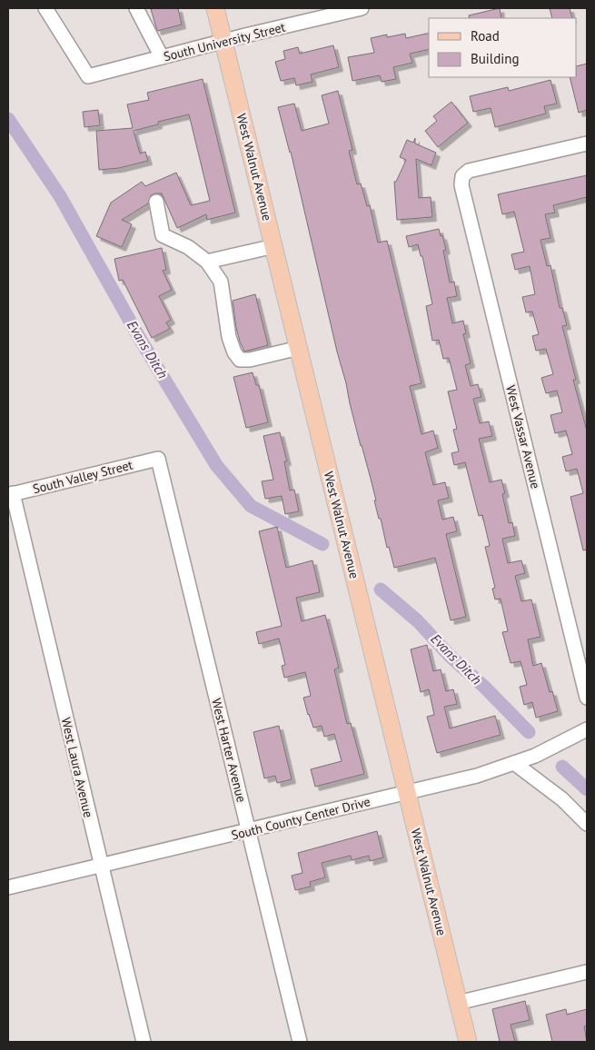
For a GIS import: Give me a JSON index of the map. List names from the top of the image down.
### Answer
{
  "streets": {
    "main road": ["West Walnut Avenue"],
    "street": [
      "South University Street",
      "West Vassar Avenue",
      "South Valley Street",
      "West Harter Avenue",
      "West Laura Avenue",
      "South County Center Drive"
    ]
  },
  "crossings": [
    ["South University Street", "West Walnut Avenue"],
    ["West Walnut Avenue", "South County Center Drive"],
    ["South Valley Street", "West Harter Avenue"],
    ["South Valley Street", "West Laura Avenue"],
    ["West Harter Avenue", "South County Center Drive"],
    ["West Laura Avenue", "South County Center Drive"]
  ],
  "water": ["Evans Ditch"],
  "legend": ["Road", "Building"]
}
